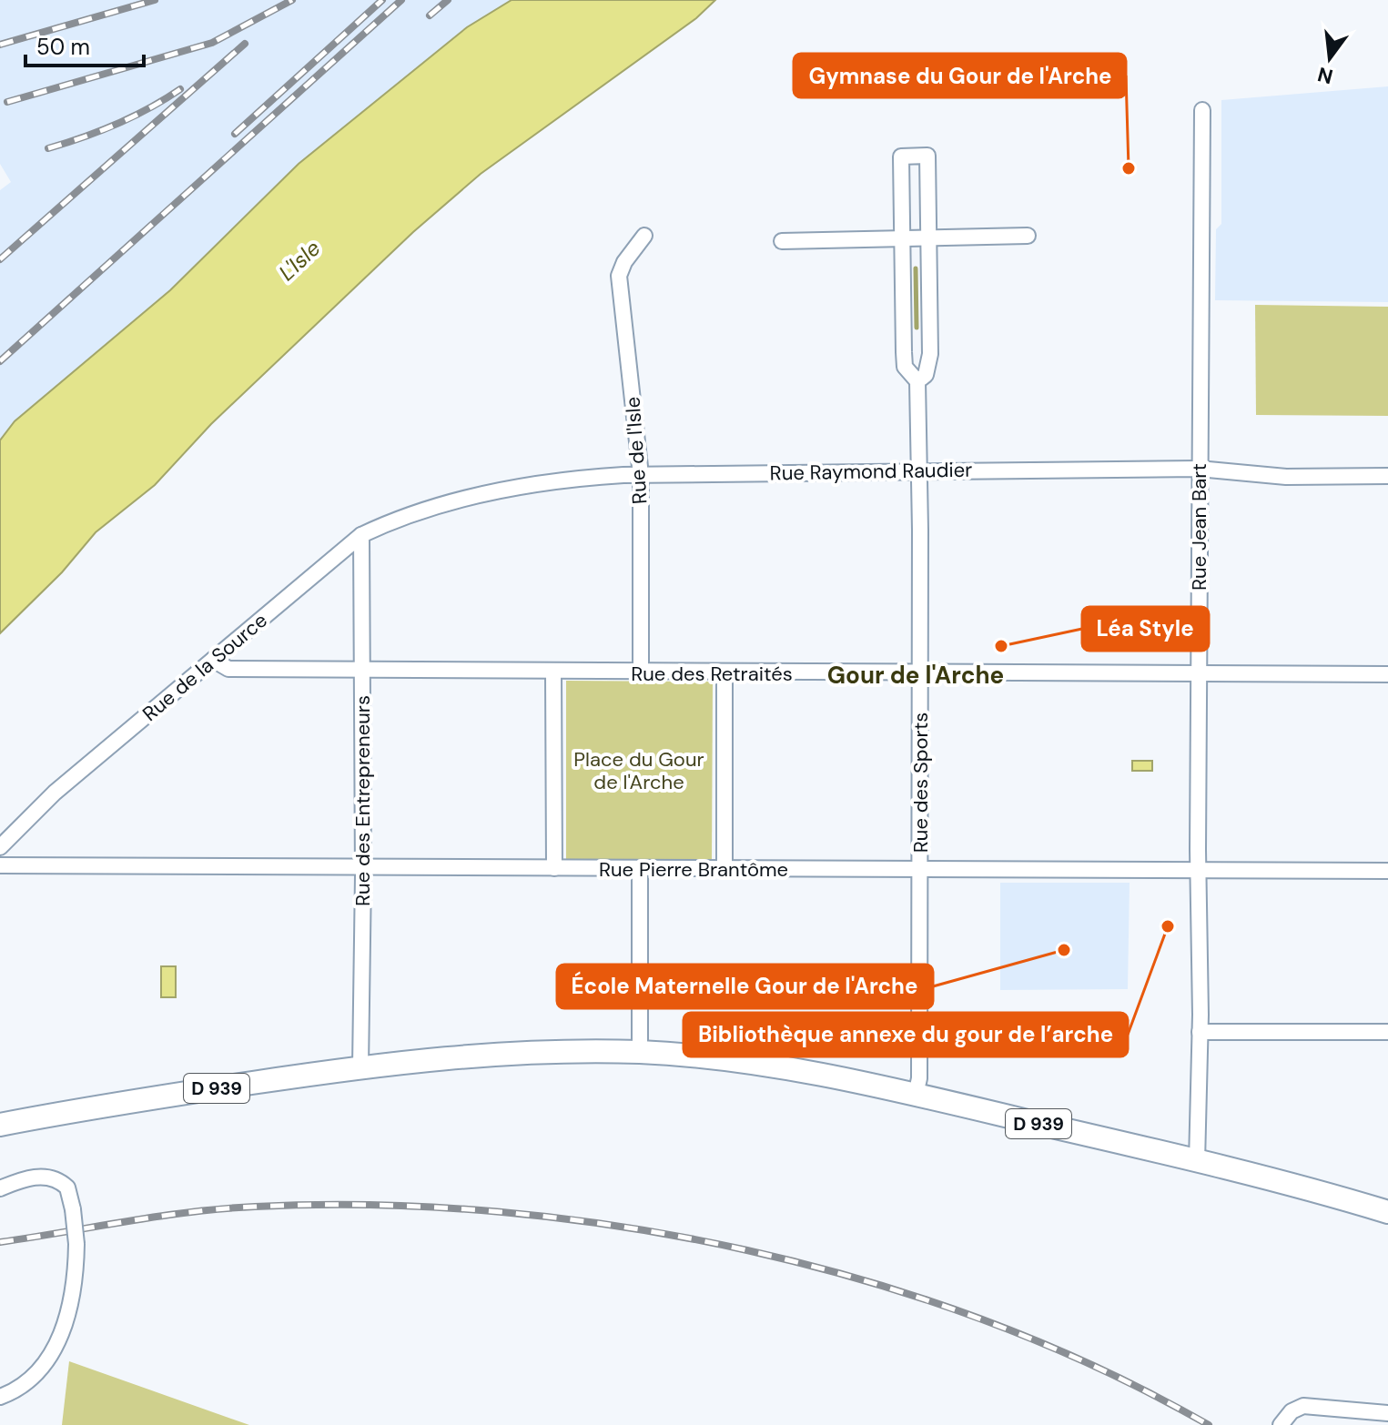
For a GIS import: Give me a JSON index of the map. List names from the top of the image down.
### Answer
{
  "streets": {
    "main road": ["D 939"],
    "street": [
      "Rue de l'Isle",
      "Rue Raymond Raudier",
      "Rue Jean Bart",
      "Rue de la Source",
      "Rue des Retraités",
      "Rue des Sports",
      "Rue des Entrepreneurs",
      "Rue Pierre Brantôme"
    ]
  },
  "crossings": [
    ["Rue de l'Isle", "Rue Raymond Raudier"],
    ["Rue de l'Isle", "Rue des Retraités"],
    ["Rue Raymond Raudier", "Rue Jean Bart"],
    ["Rue Raymond Raudier", "Rue de la Source"],
    ["Rue Raymond Raudier", "Rue des Sports"],
    ["Rue Raymond Raudier", "Rue des Entrepreneurs"],
    ["Rue Jean Bart", "Rue des Retraités"],
    ["Rue Jean Bart", "Rue Pierre Brantôme"],
    ["Rue Jean Bart", "D 939"],
    ["Rue de la Source", "Rue des Retraités"],
    ["Rue de la Source", "Rue des Entrepreneurs"],
    ["Rue des Retraités", "Rue des Sports"],
    ["Rue des Retraités", "Rue des Entrepreneurs"],
    ["Rue des Sports", "Rue Pierre Brantôme"],
    ["Rue des Sports", "D 939"],
    ["Rue des Entrepreneurs", "Rue Pierre Brantôme"],
    ["Rue des Entrepreneurs", "D 939"]
  ],
  "districts": ["Gour de l'Arche"],
  "water": ["L'Isle"],
  "parks": ["Place du Gour de l'Arche"],
  "places": [
    "Gymnase du Gour de l'Arche",
    "Léa Style",
    "Bibliothèque annexe du gour de l’arche",
    "École Maternelle Gour de l'Arche"
  ],
  "scale_bar": "50 m",
  "north": "bottom"
}
